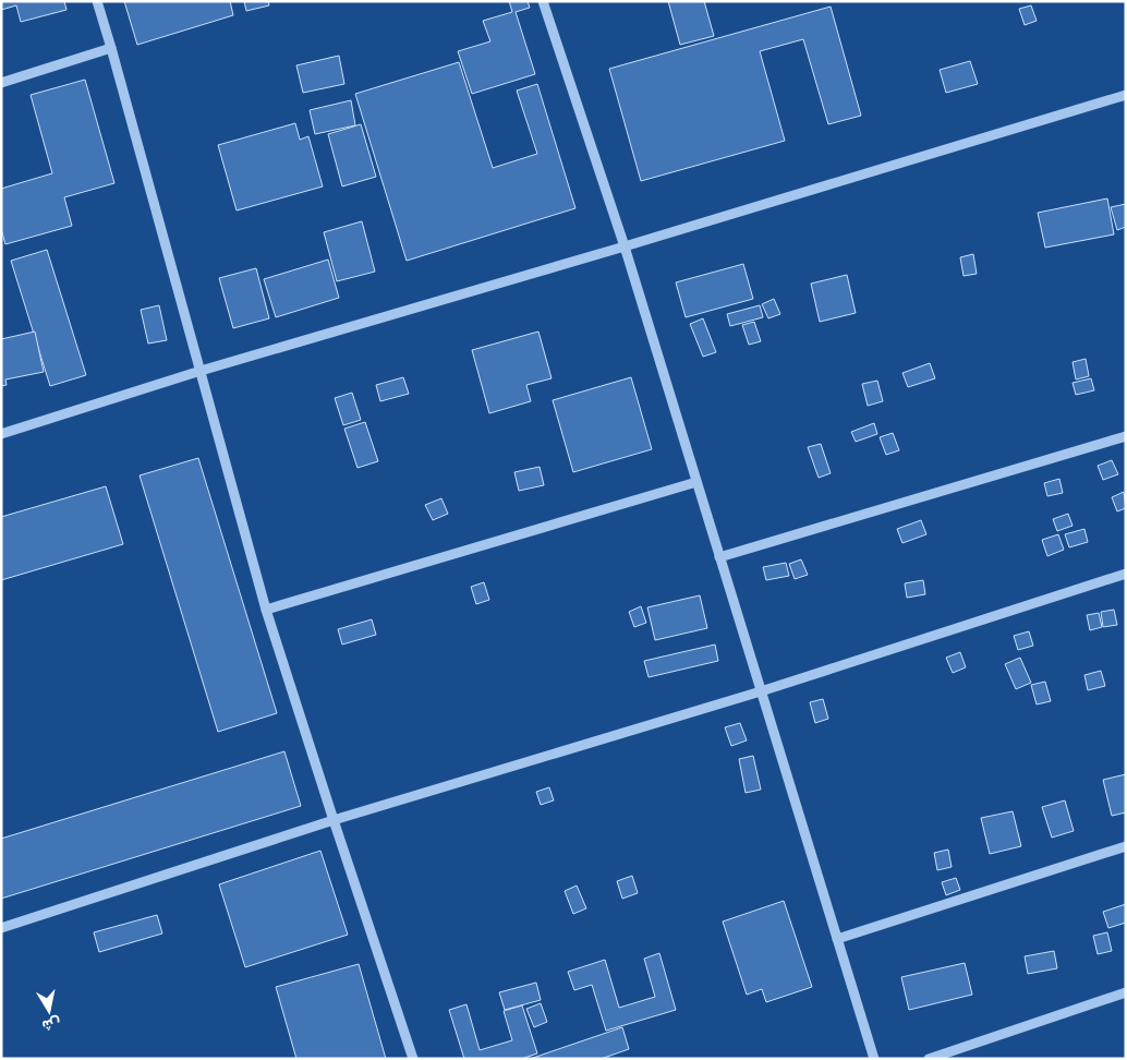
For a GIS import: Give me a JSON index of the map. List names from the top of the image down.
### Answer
{
  "north": "bottom"
}
